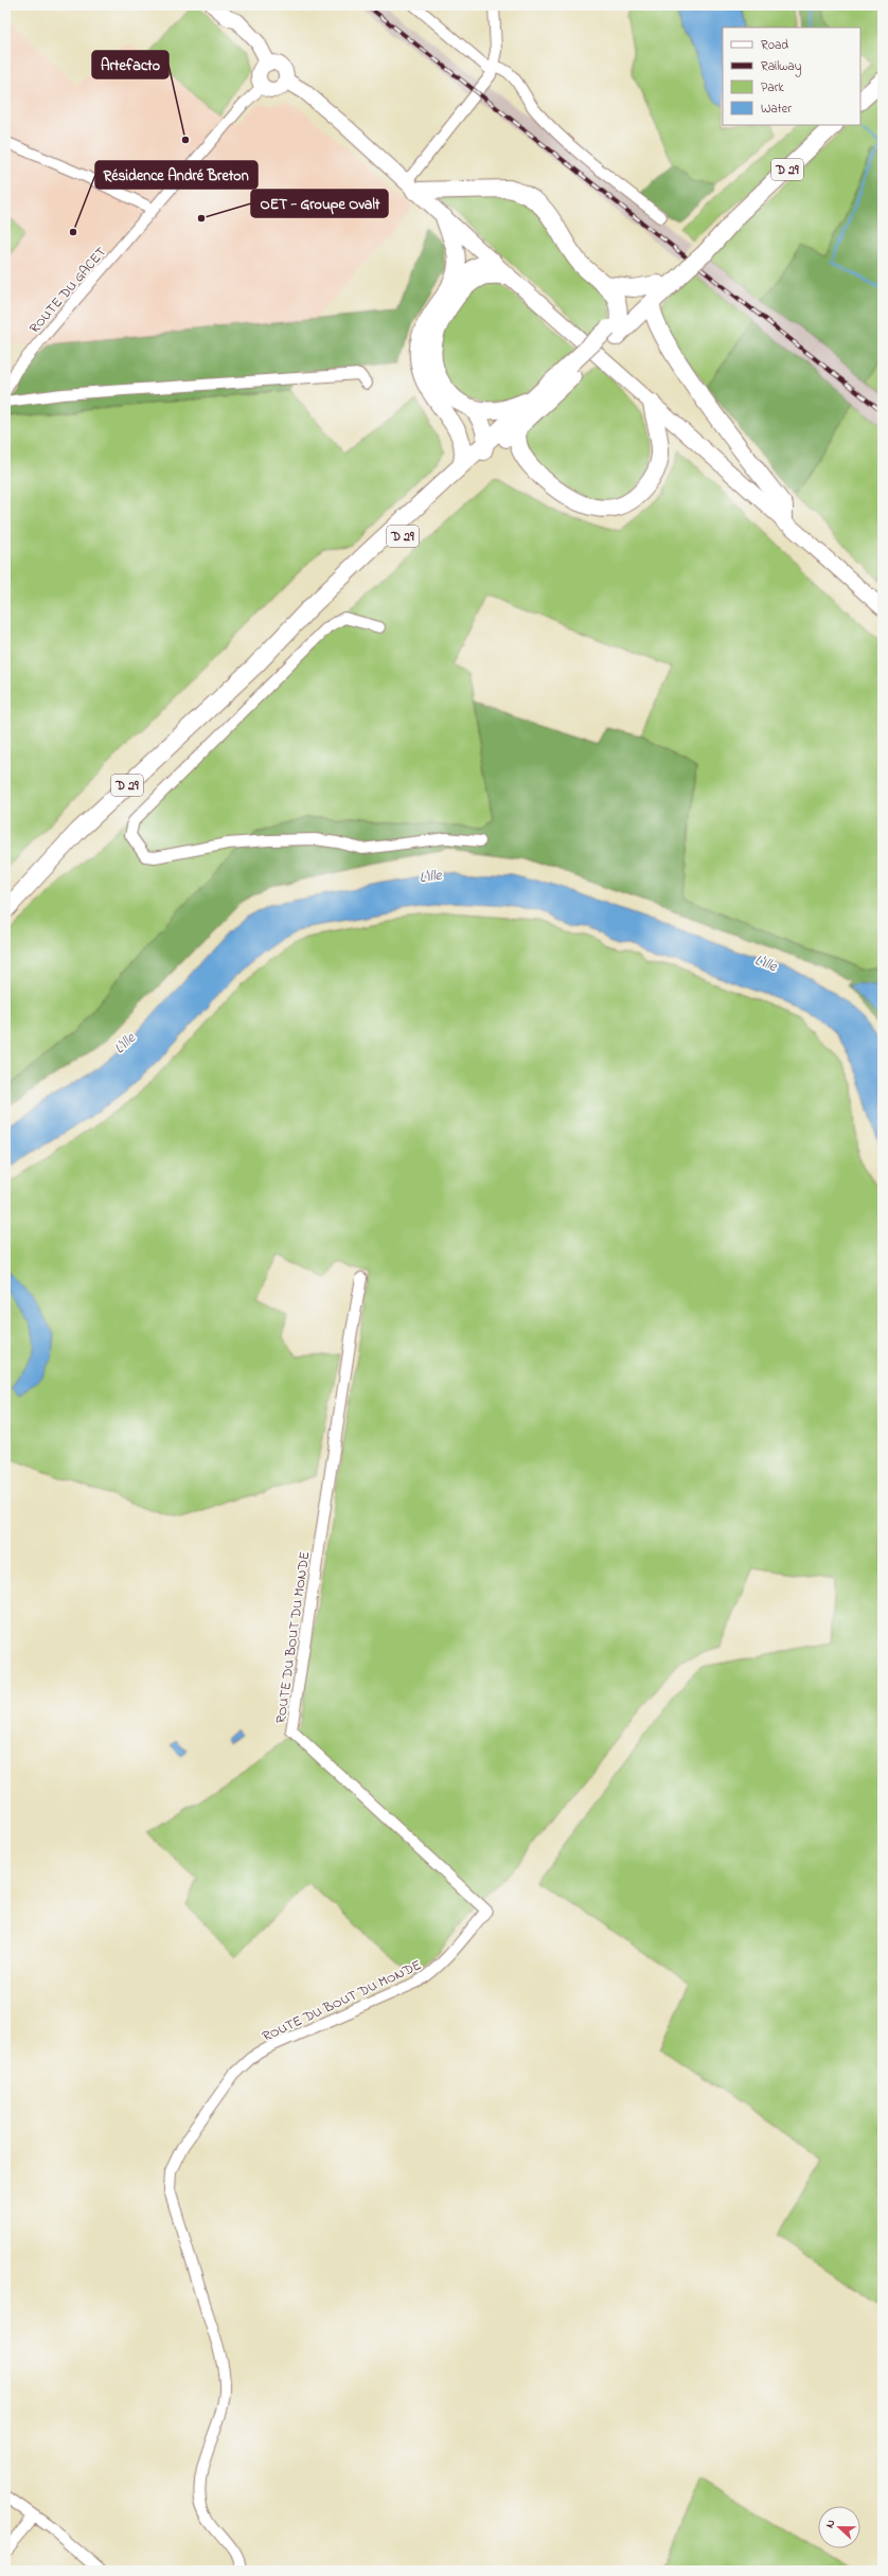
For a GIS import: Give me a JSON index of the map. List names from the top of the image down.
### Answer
{
  "streets": {
    "main road": ["D 29"],
    "street": ["ROUTE DU GACET", "ROUTE DU BOUT DU MONDE"]
  },
  "water": ["L'Ille"],
  "places": ["Artefacto", "OET - Groupe Ovalt", "Résidence André Breton"],
  "legend": [
    "Road",
    "Railway",
    "Park",
    "Water"
  ],
  "north": "left"
}
